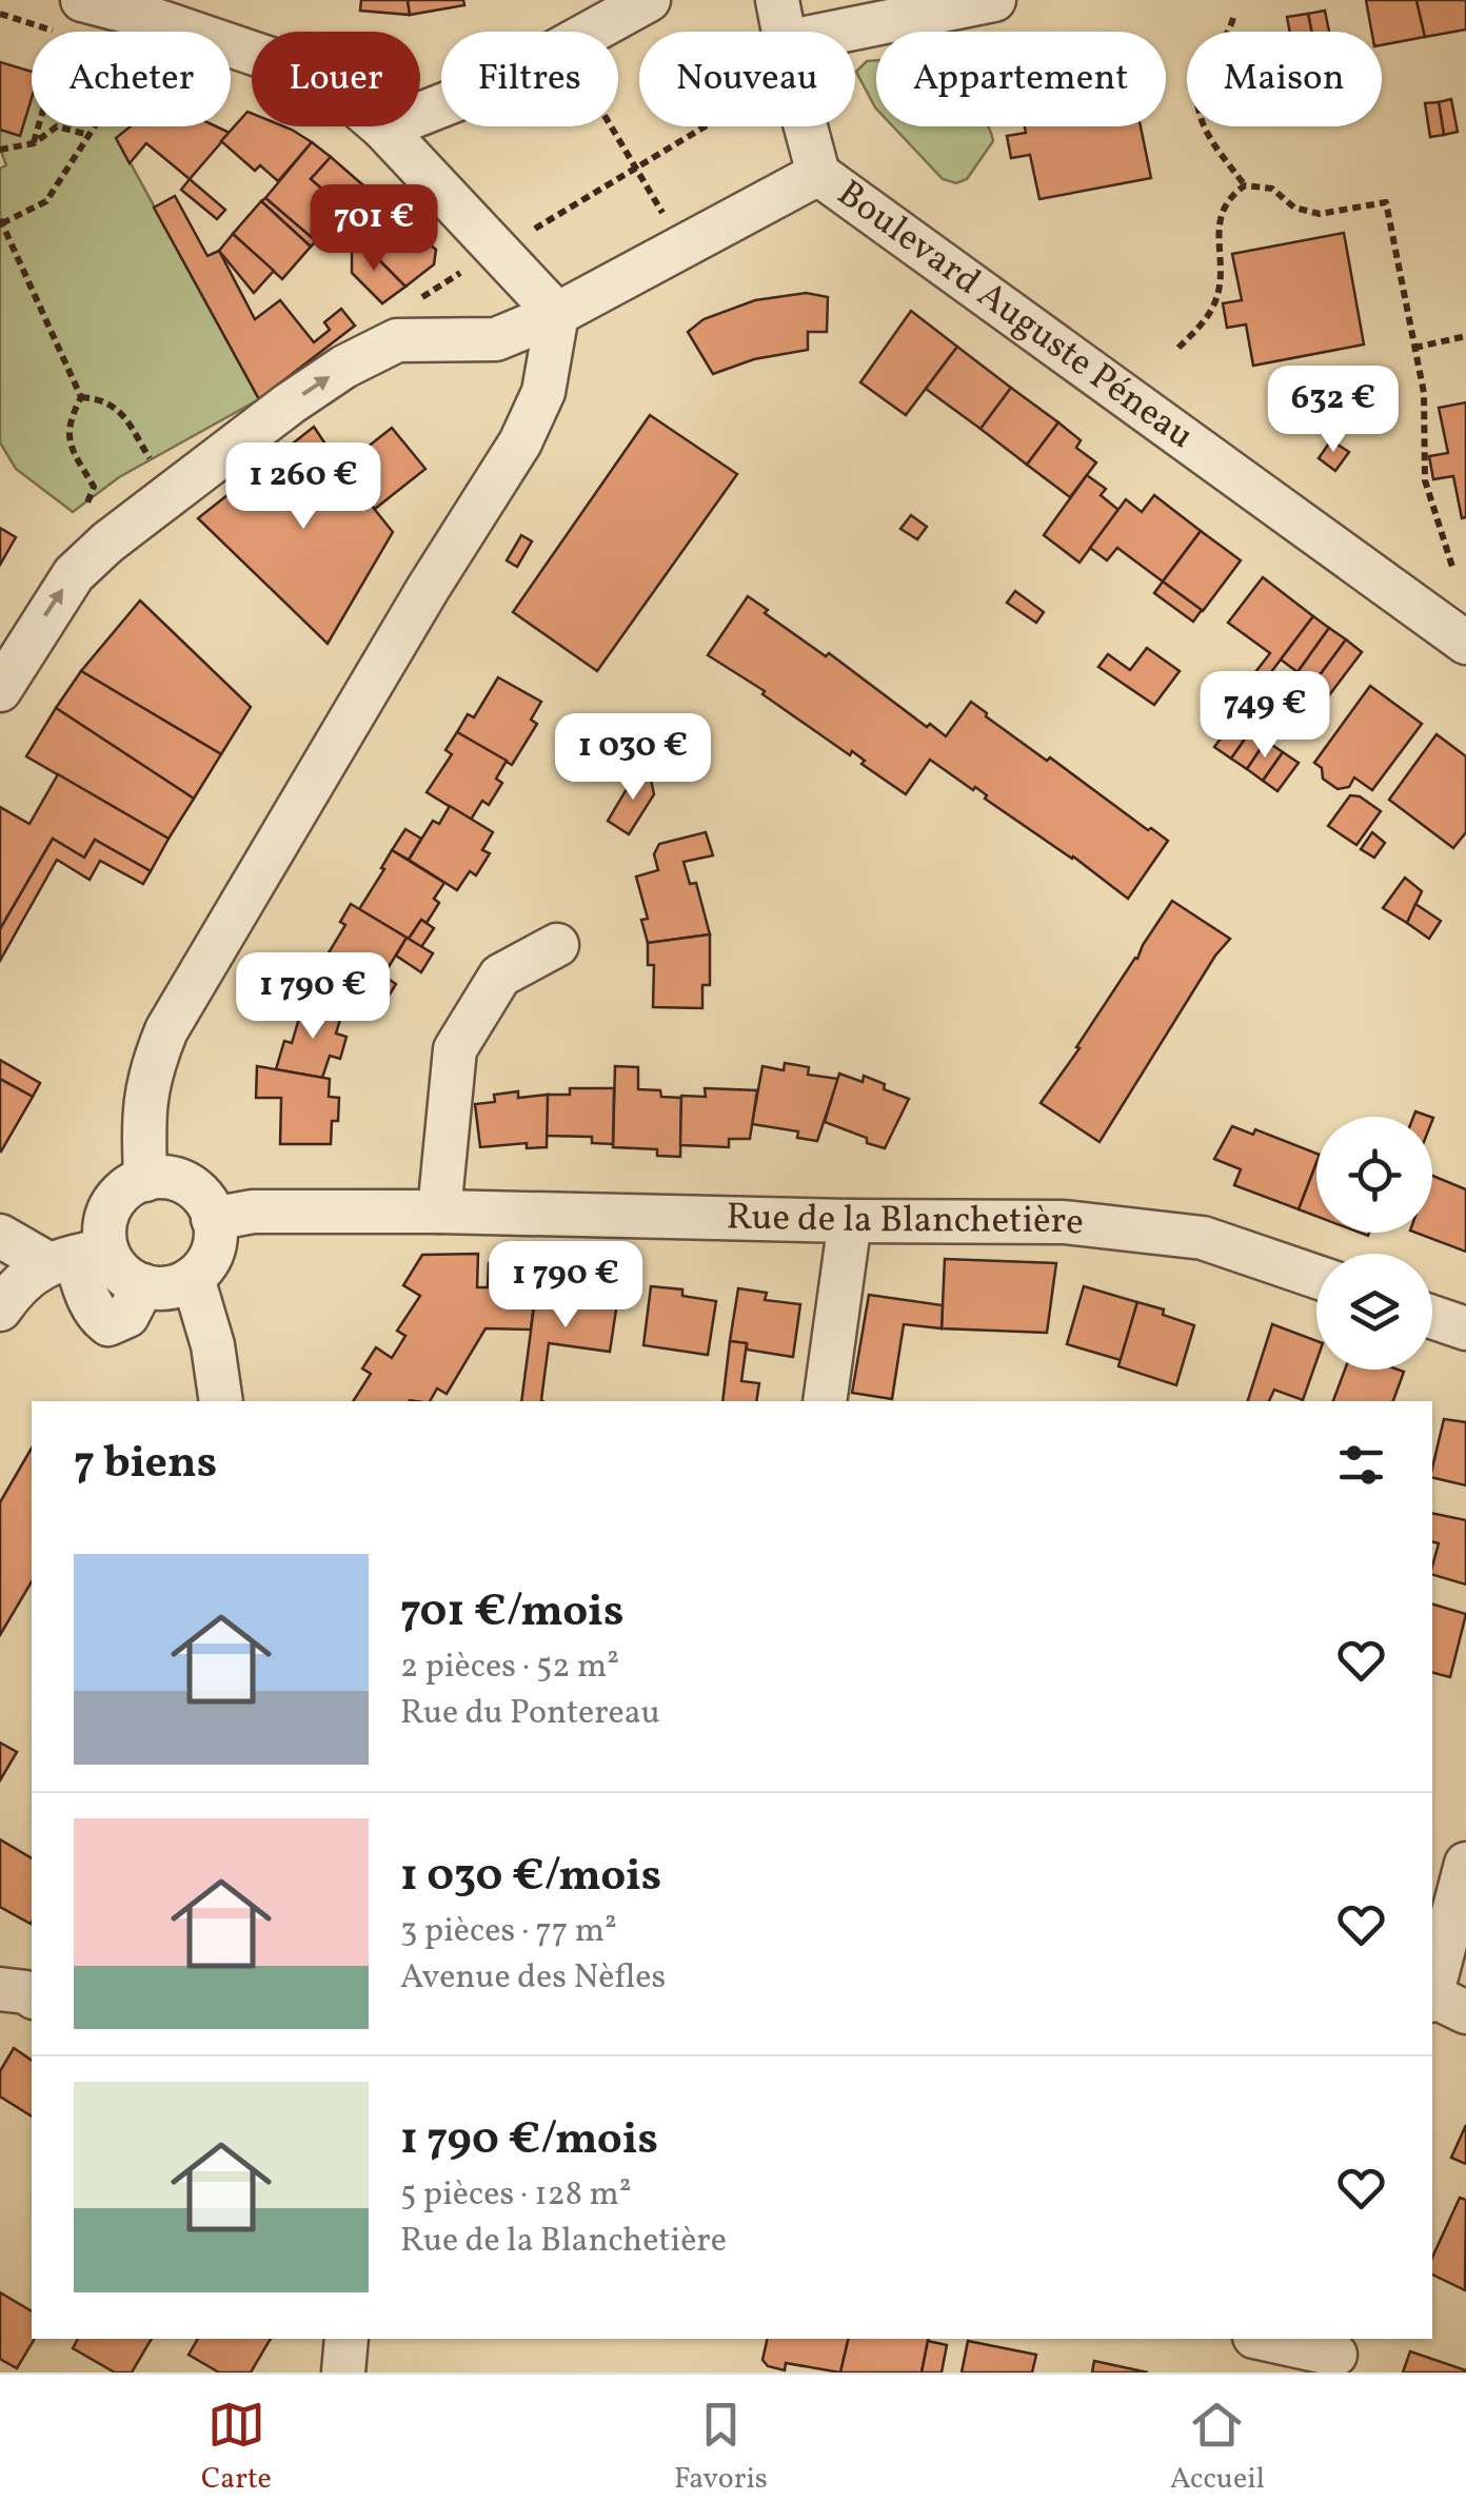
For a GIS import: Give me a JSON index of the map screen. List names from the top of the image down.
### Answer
{
  "streets": {
    "street": ["Boulevard Auguste Péneau", "Rue de la Blanchetière"]
  },
  "page": {
    "chip": [
      "Acheter",
      "Louer",
      "Filtres",
      "Nouveau",
      "Appartement",
      "Maison"
    ],
    "price": [
      "701 €",
      "632 €",
      "1 260 €",
      "749 €",
      "1 030 €",
      "1 790 €",
      "1 790 €"
    ],
    "heading": "7 biens",
    "list": [
      {
        "name": "701 €/mois",
        "note": "2 pièces · 52 m² · Rue du Pontereau"
      },
      {
        "name": "1 030 €/mois",
        "note": "3 pièces · 77 m² · Avenue des Nèfles"
      },
      {
        "name": "1 790 €/mois",
        "note": "5 pièces · 128 m² · Rue de la Blanchetière"
      }
    ],
    "tabs": ["Carte", "Favoris", "Accueil"]
  }
}
